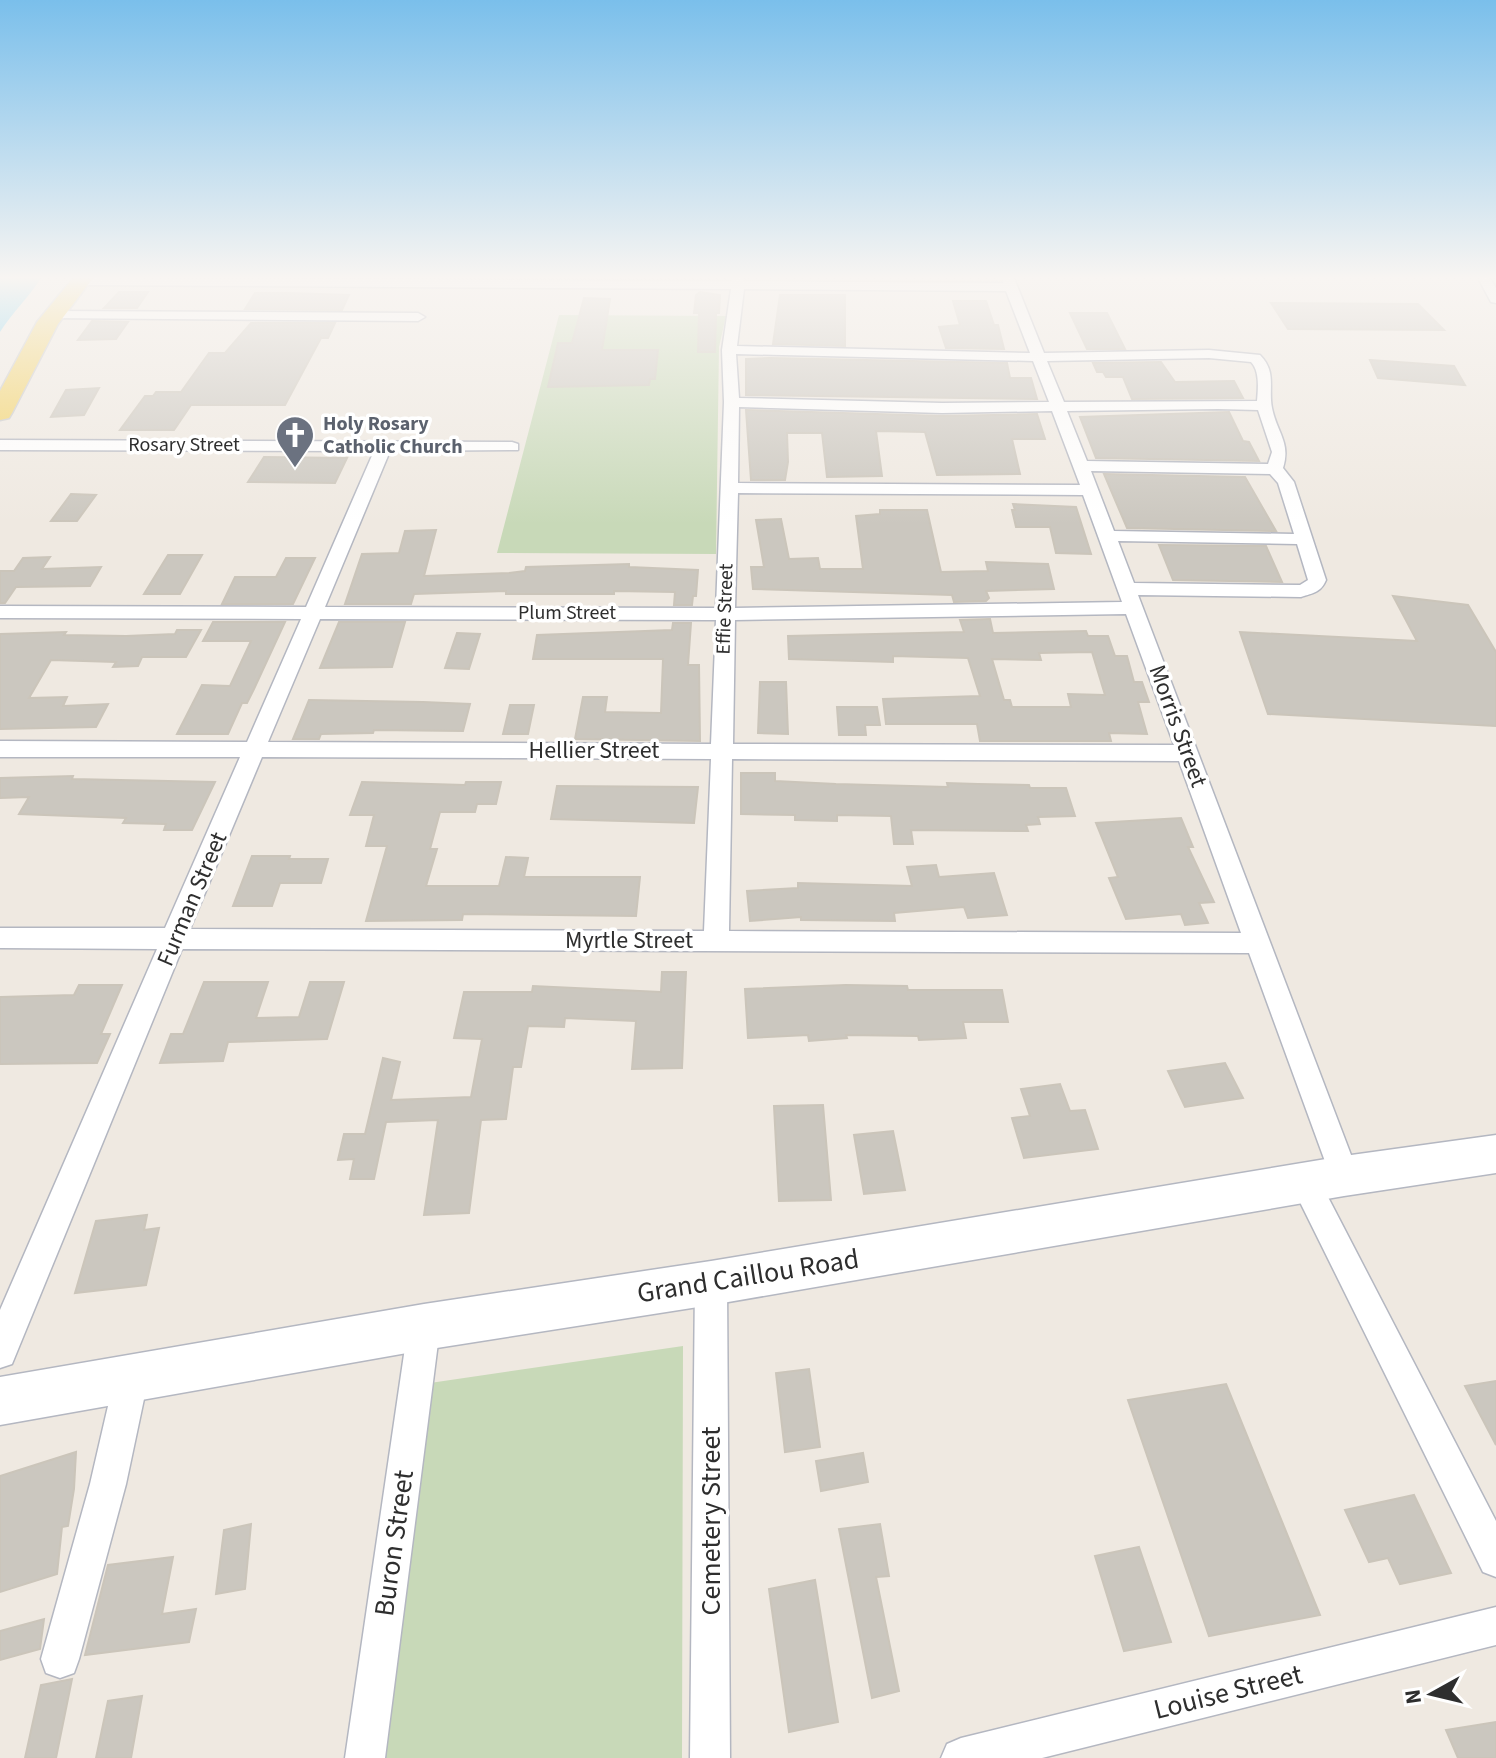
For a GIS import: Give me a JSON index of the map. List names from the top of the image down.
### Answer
{
  "streets": {
    "main road": ["Grand Caillou Road"],
    "street": [
      "Rosary Street",
      "Effie Street",
      "Plum Street",
      "Morris Street",
      "Hellier Street",
      "Furman Street",
      "Myrtle Street",
      "Cemetery Street",
      "Buron Street",
      "Louise Street"
    ]
  },
  "crossings": [
    ["Rosary Street", "Furman Street"],
    ["Effie Street", "Plum Street"],
    ["Effie Street", "Hellier Street"],
    ["Effie Street", "Myrtle Street"],
    ["Plum Street", "Morris Street"],
    ["Plum Street", "Furman Street"],
    ["Morris Street", "Hellier Street"],
    ["Morris Street", "Myrtle Street"],
    ["Morris Street", "Grand Caillou Road"],
    ["Hellier Street", "Furman Street"],
    ["Furman Street", "Myrtle Street"],
    ["Grand Caillou Road", "Cemetery Street"],
    ["Grand Caillou Road", "Buron Street"]
  ],
  "places": {
    "church": ["Holy Rosary Catholic Church"]
  },
  "north": "left"
}
